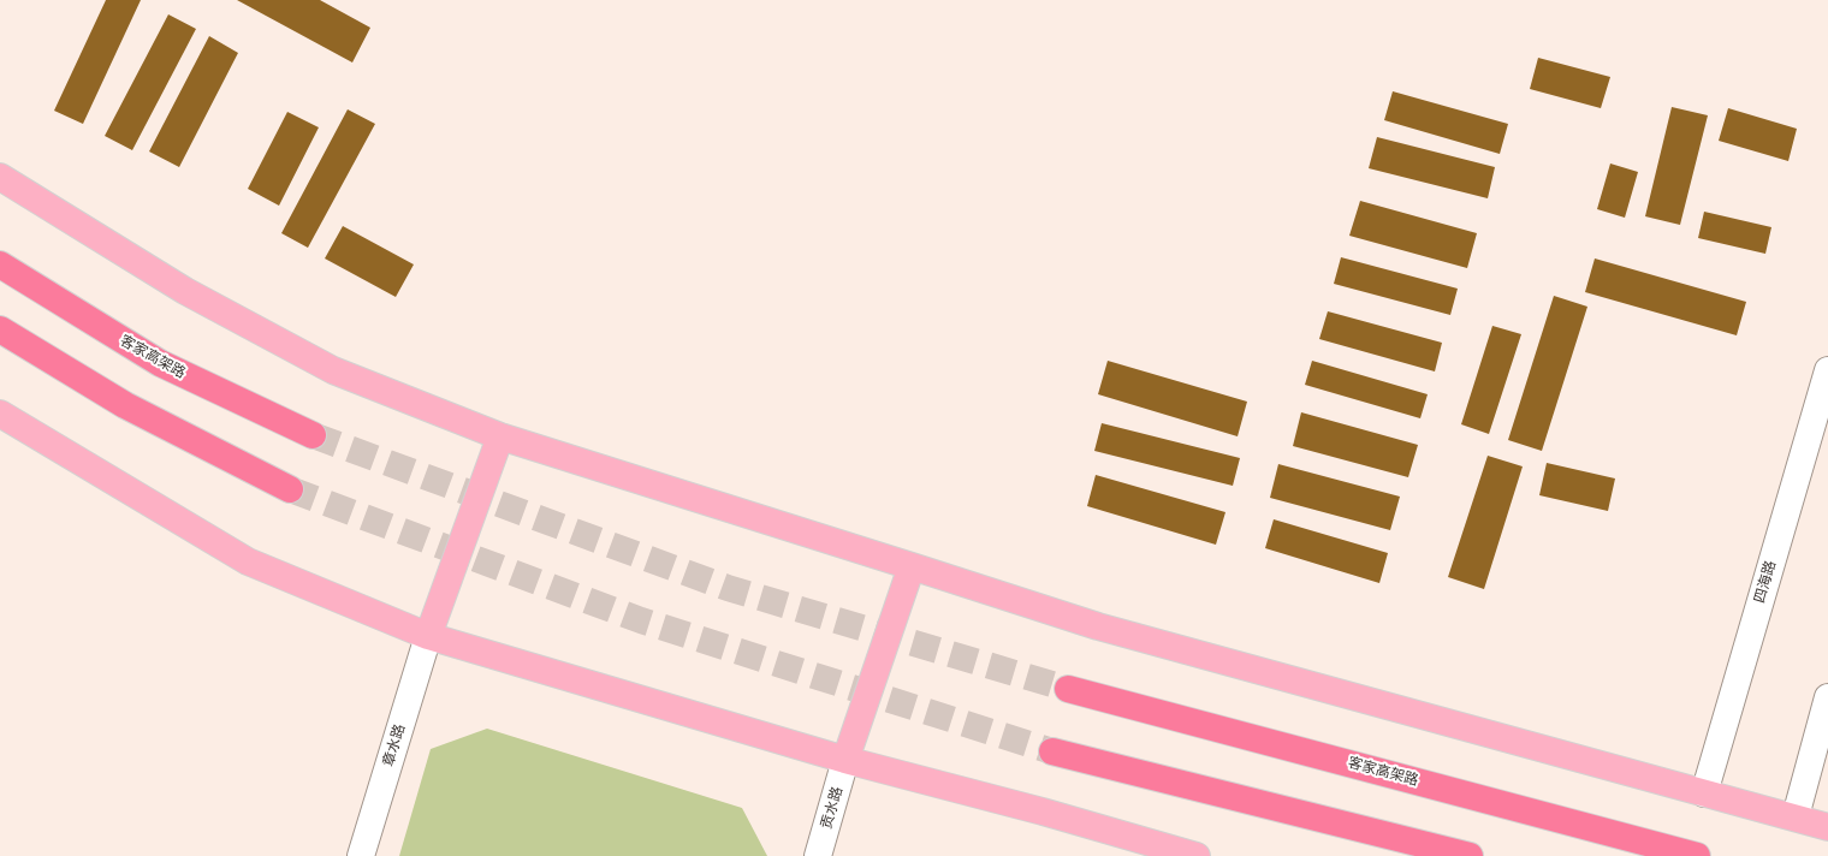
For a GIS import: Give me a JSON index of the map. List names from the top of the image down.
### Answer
{
  "streets": {
    "highway": ["客家高架路"],
    "street": ["四海路", "章水路", "贡水路"]
  }
}
